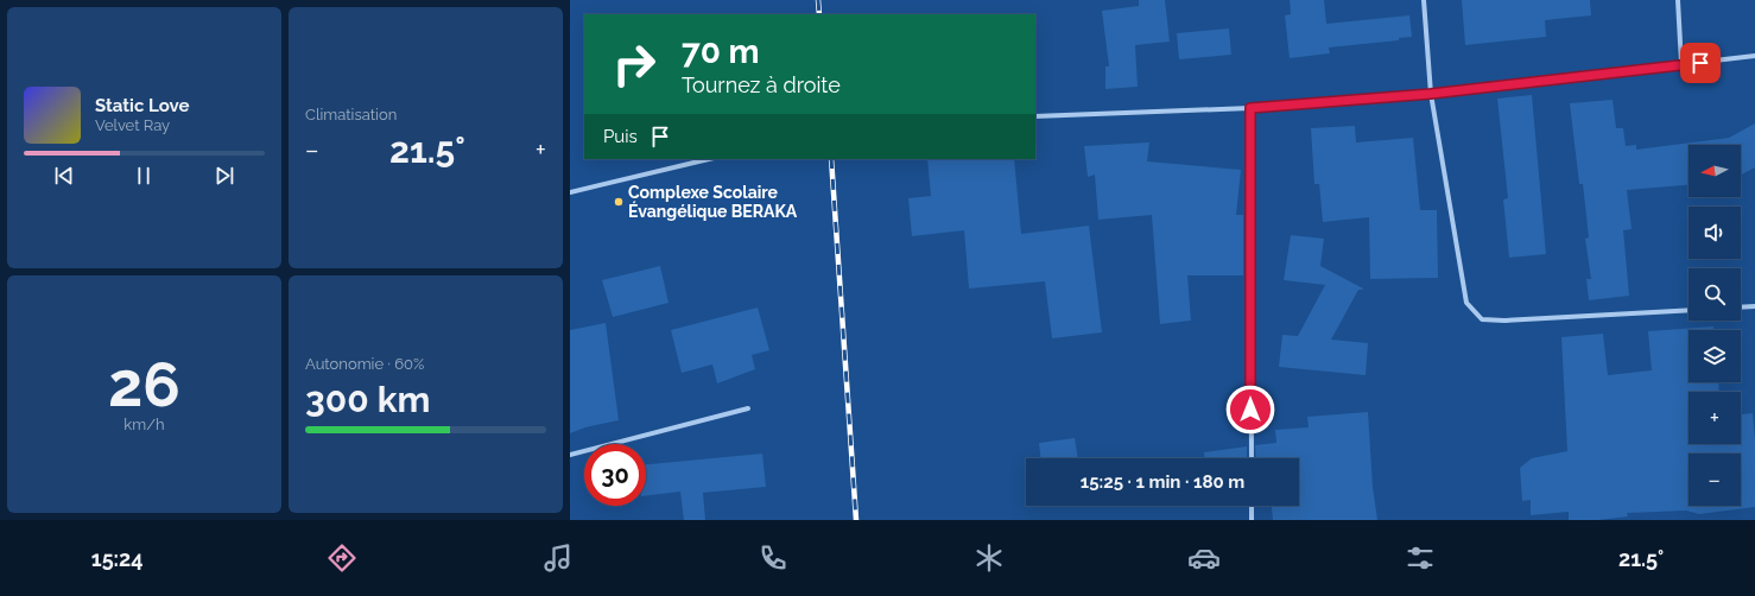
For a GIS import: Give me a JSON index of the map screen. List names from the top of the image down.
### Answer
{
  "places": ["Complexe Scolaire Évangélique BERAKA"],
  "north": "left",
  "page": {
    "tile": [
      "Climatisation",
      ["26", "km/h"],
      ["Autonomie · 60%", "300 km"]
    ],
    "turn": ["70 m", "Tournez à droite"],
    "song": ["Static Love", "Velvet Ray"],
    "then": "Puis",
    "heat": ["−", "21.5°", "+"],
    "map_buttons": ["+", "−"],
    "limit": "30",
    "trip": "15:25 · 1 min · 180 m",
    "tabs": ["15:24", "21.5°"]
  }
}
